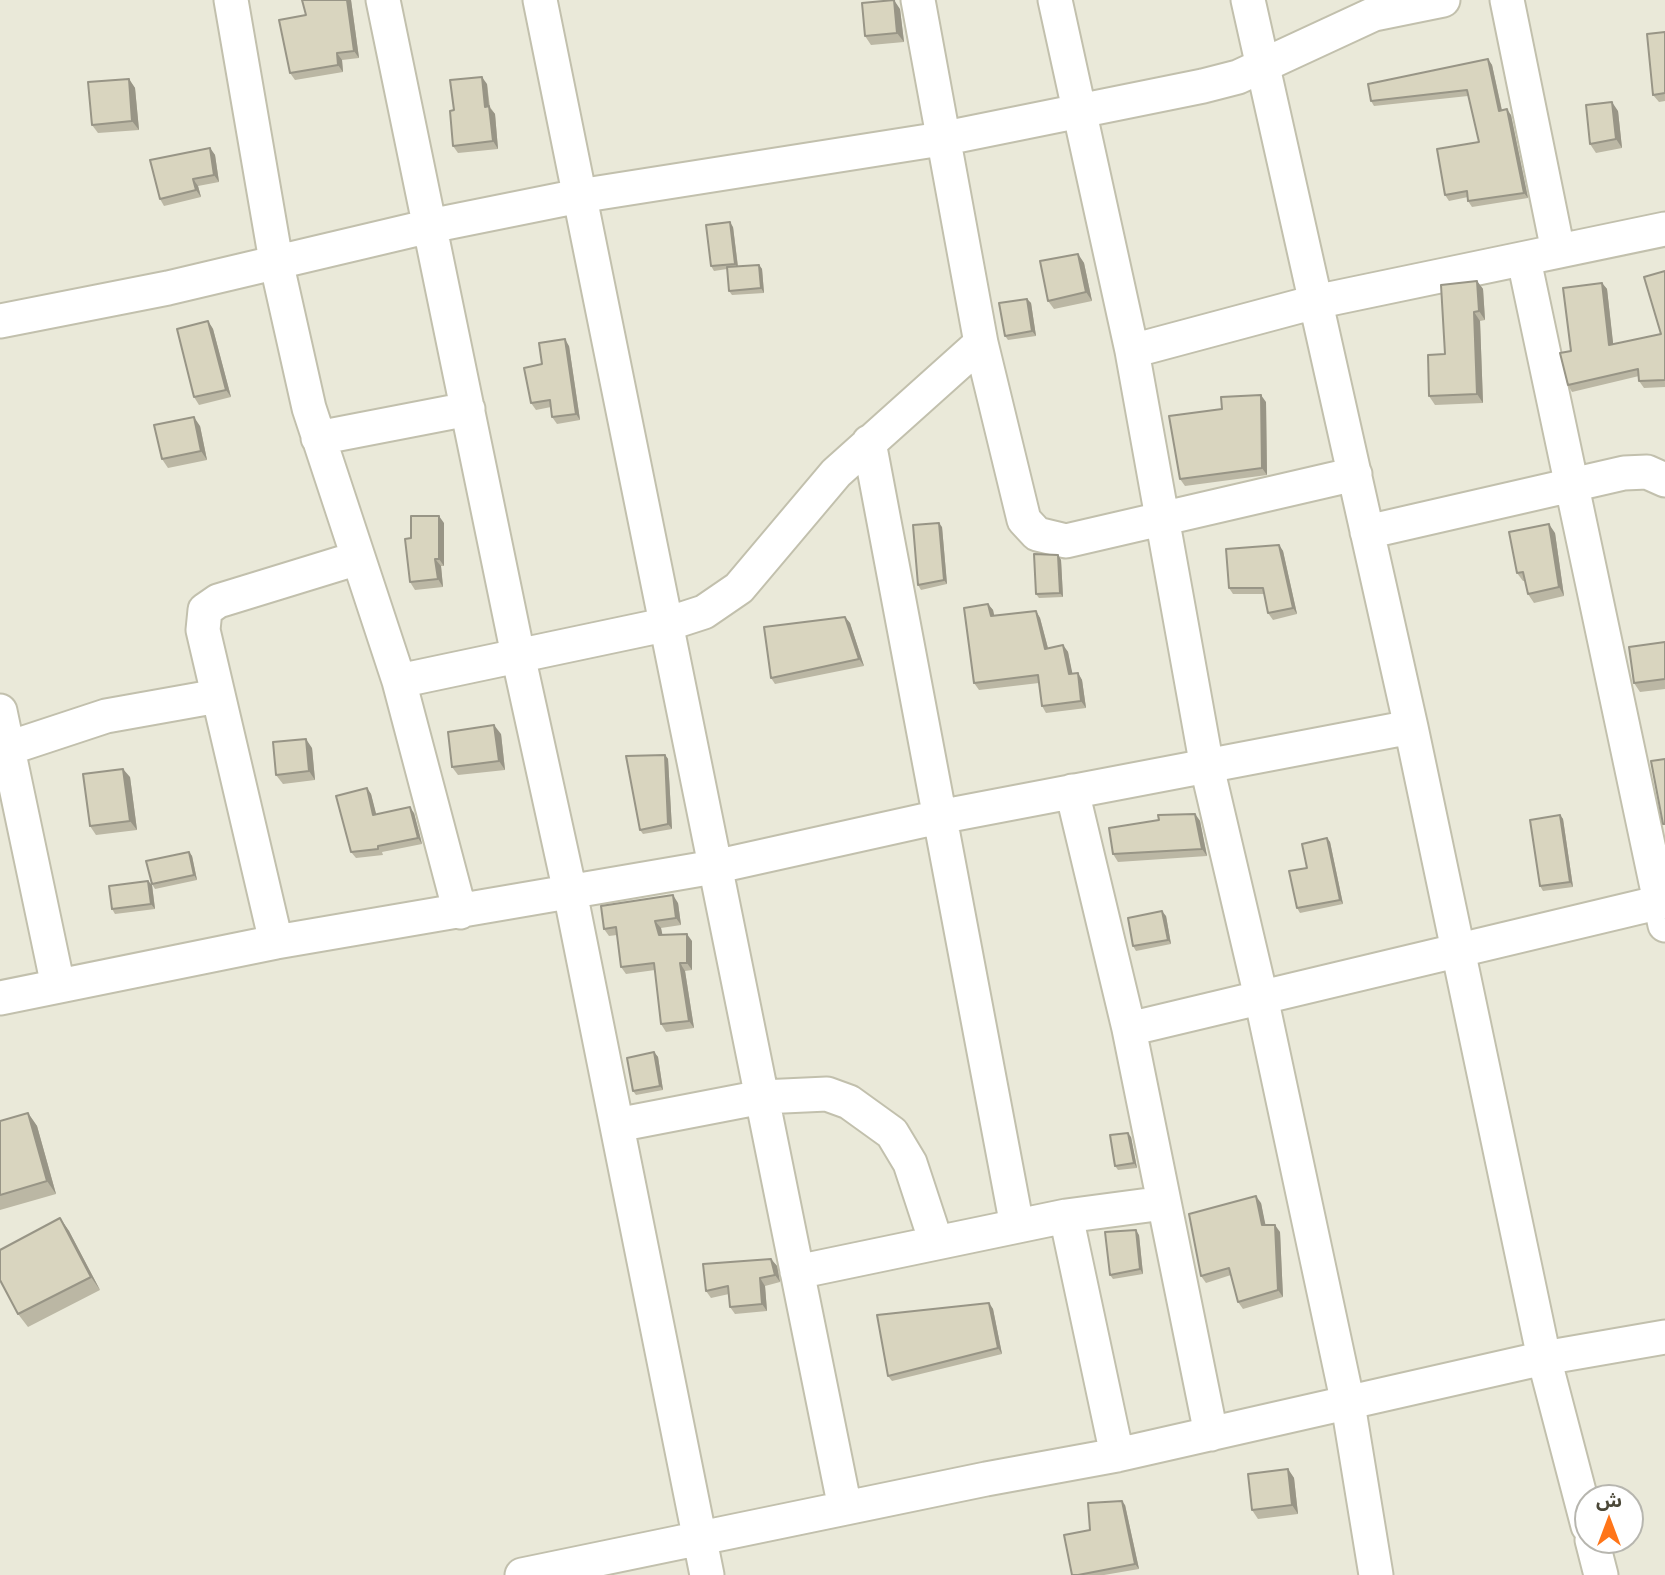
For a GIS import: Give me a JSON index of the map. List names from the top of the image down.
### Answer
{
  "north": "top"
}
